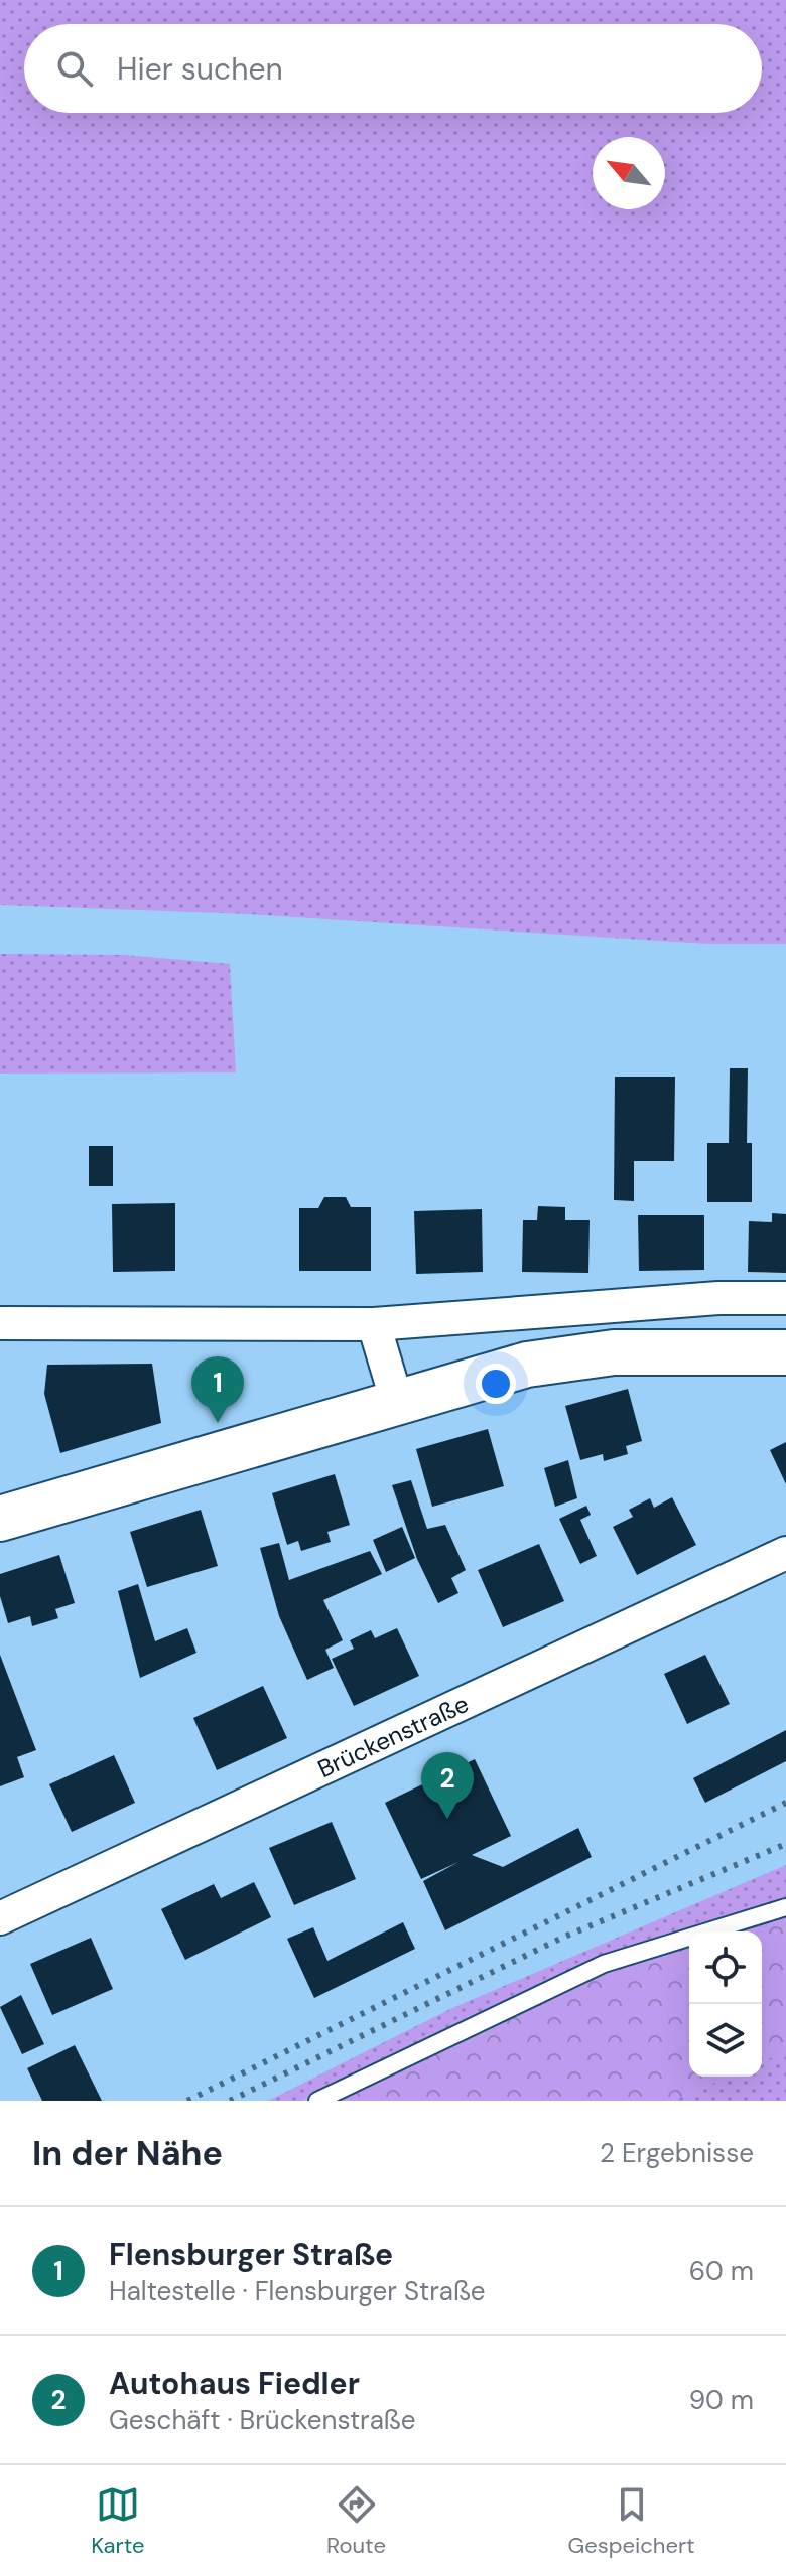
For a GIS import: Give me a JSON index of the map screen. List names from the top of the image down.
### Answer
{
  "streets": {
    "street": ["Brückenstraße"]
  },
  "north": "top left",
  "page": {
    "search": "Hier suchen",
    "pins": ["1", "2"],
    "heading": ["In der Nähe", "2 Ergebnisse"],
    "list": [
      {
        "mark": "1",
        "name": "Flensburger Straße",
        "note": "Haltestelle · Flensburger Straße",
        "value": "60 m"
      },
      {
        "mark": "2",
        "name": "Autohaus Fiedler",
        "note": "Geschäft · Brückenstraße",
        "value": "90 m"
      }
    ],
    "nav": ["Karte", "Route", "Gespeichert"]
  }
}
